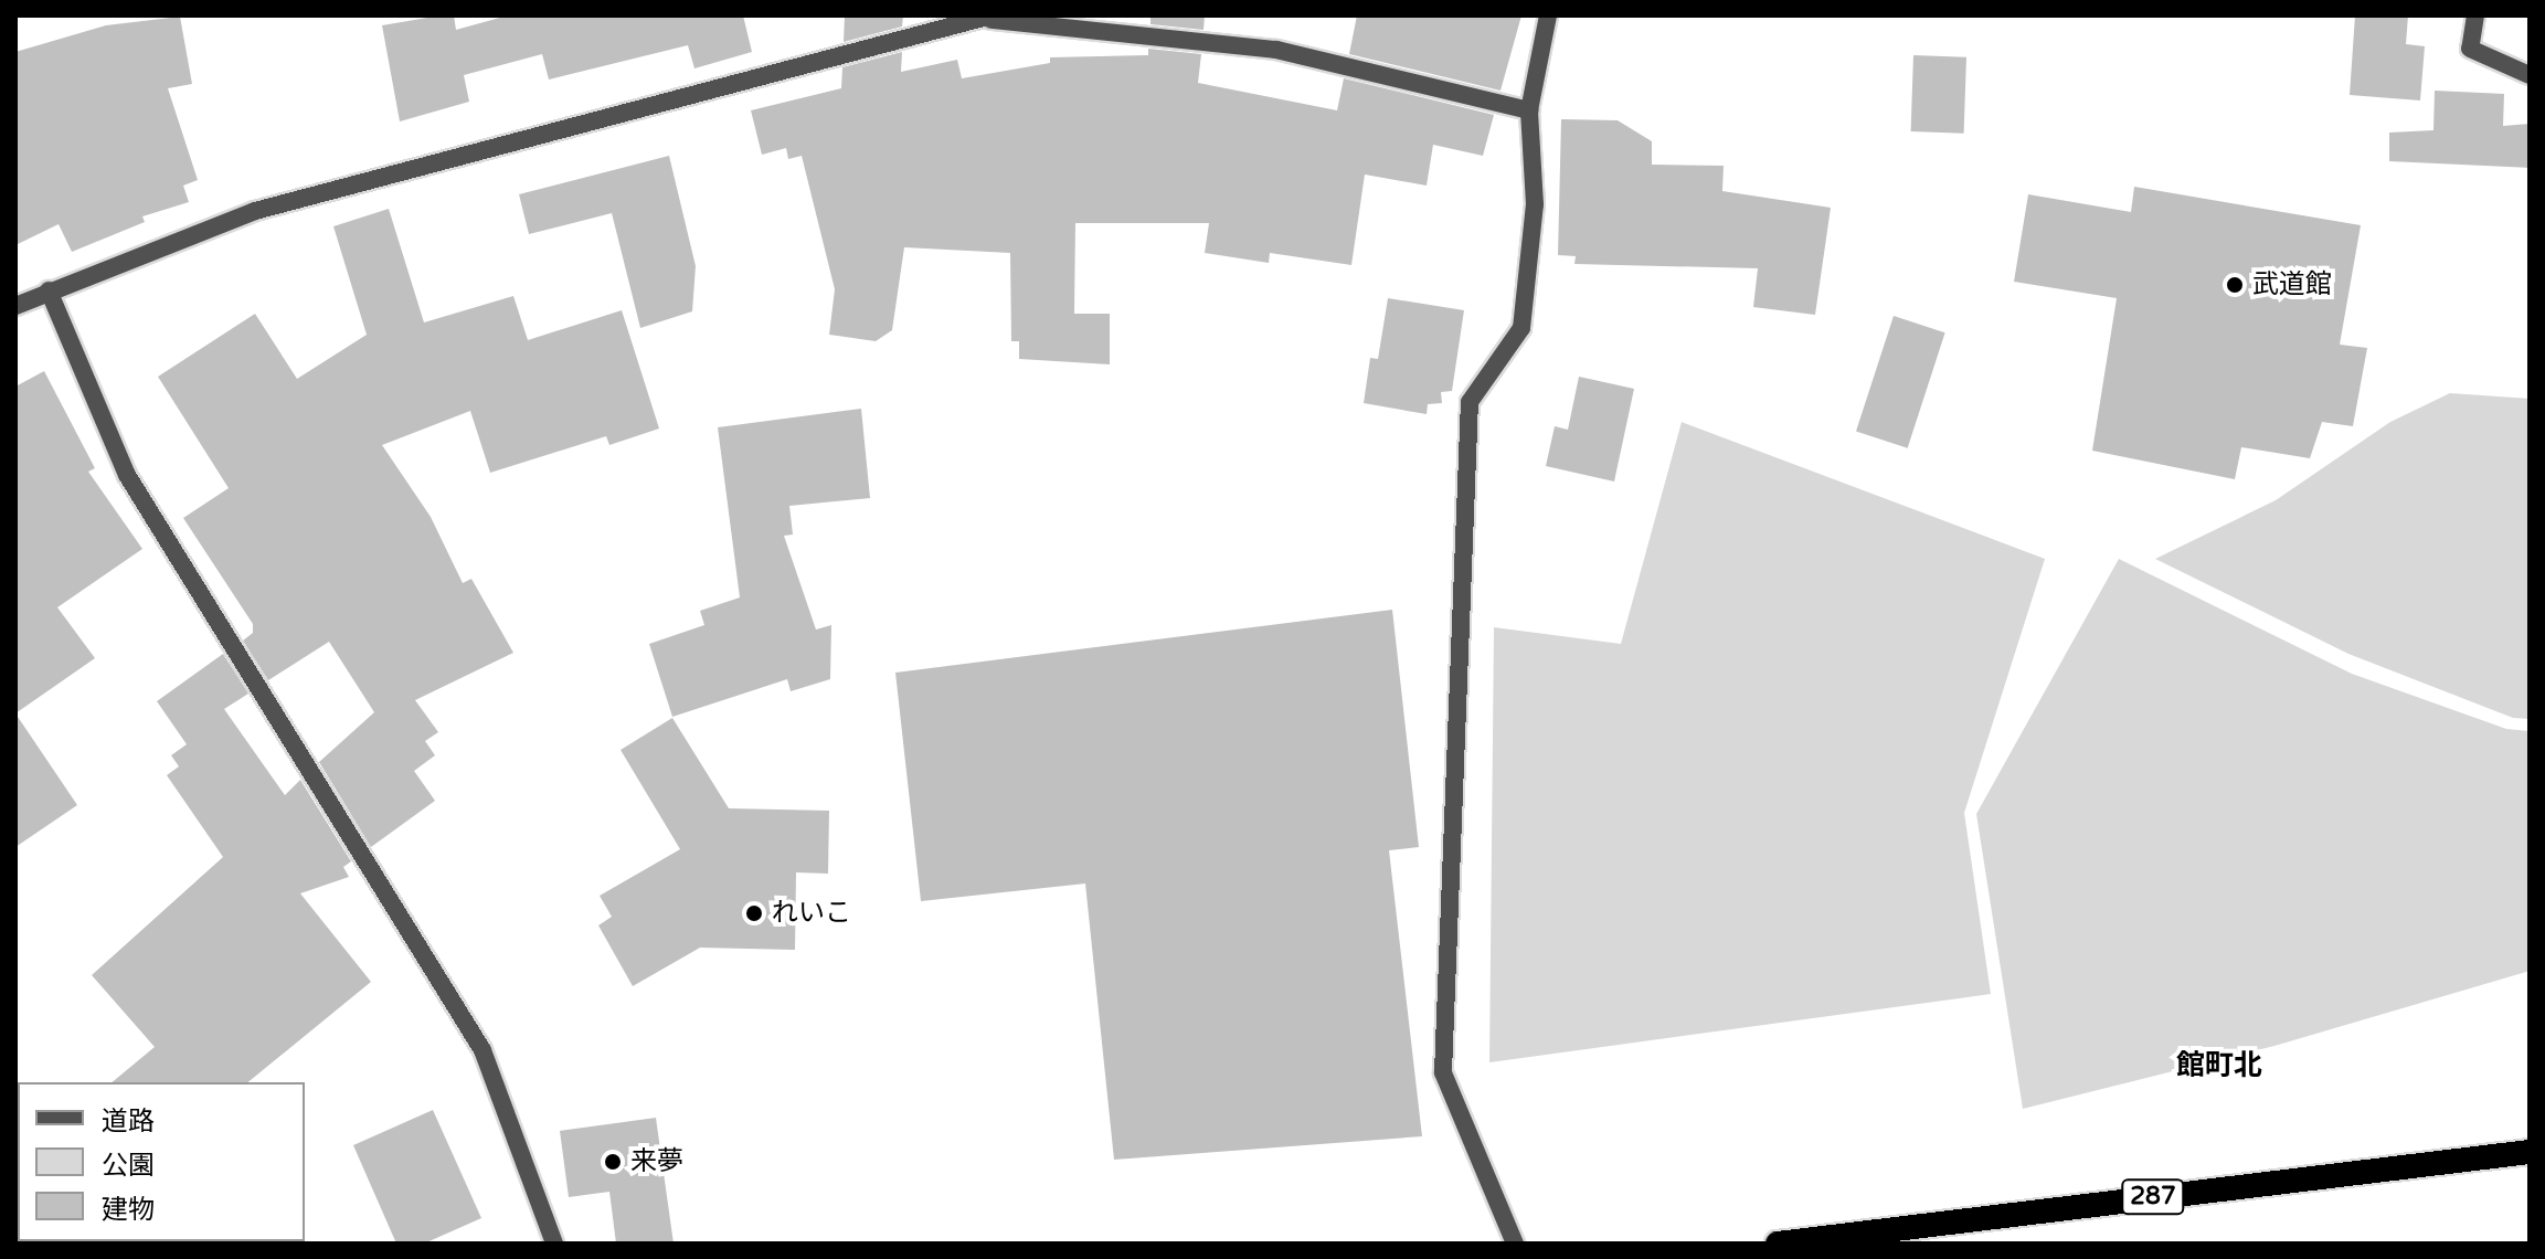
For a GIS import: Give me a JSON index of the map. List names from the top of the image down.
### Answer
{
  "streets": {
    "highway": ["287"]
  },
  "districts": ["館町北"],
  "places": ["武道館", "れいこ", "来夢"],
  "legend": ["道路", "公園", "建物"]
}
